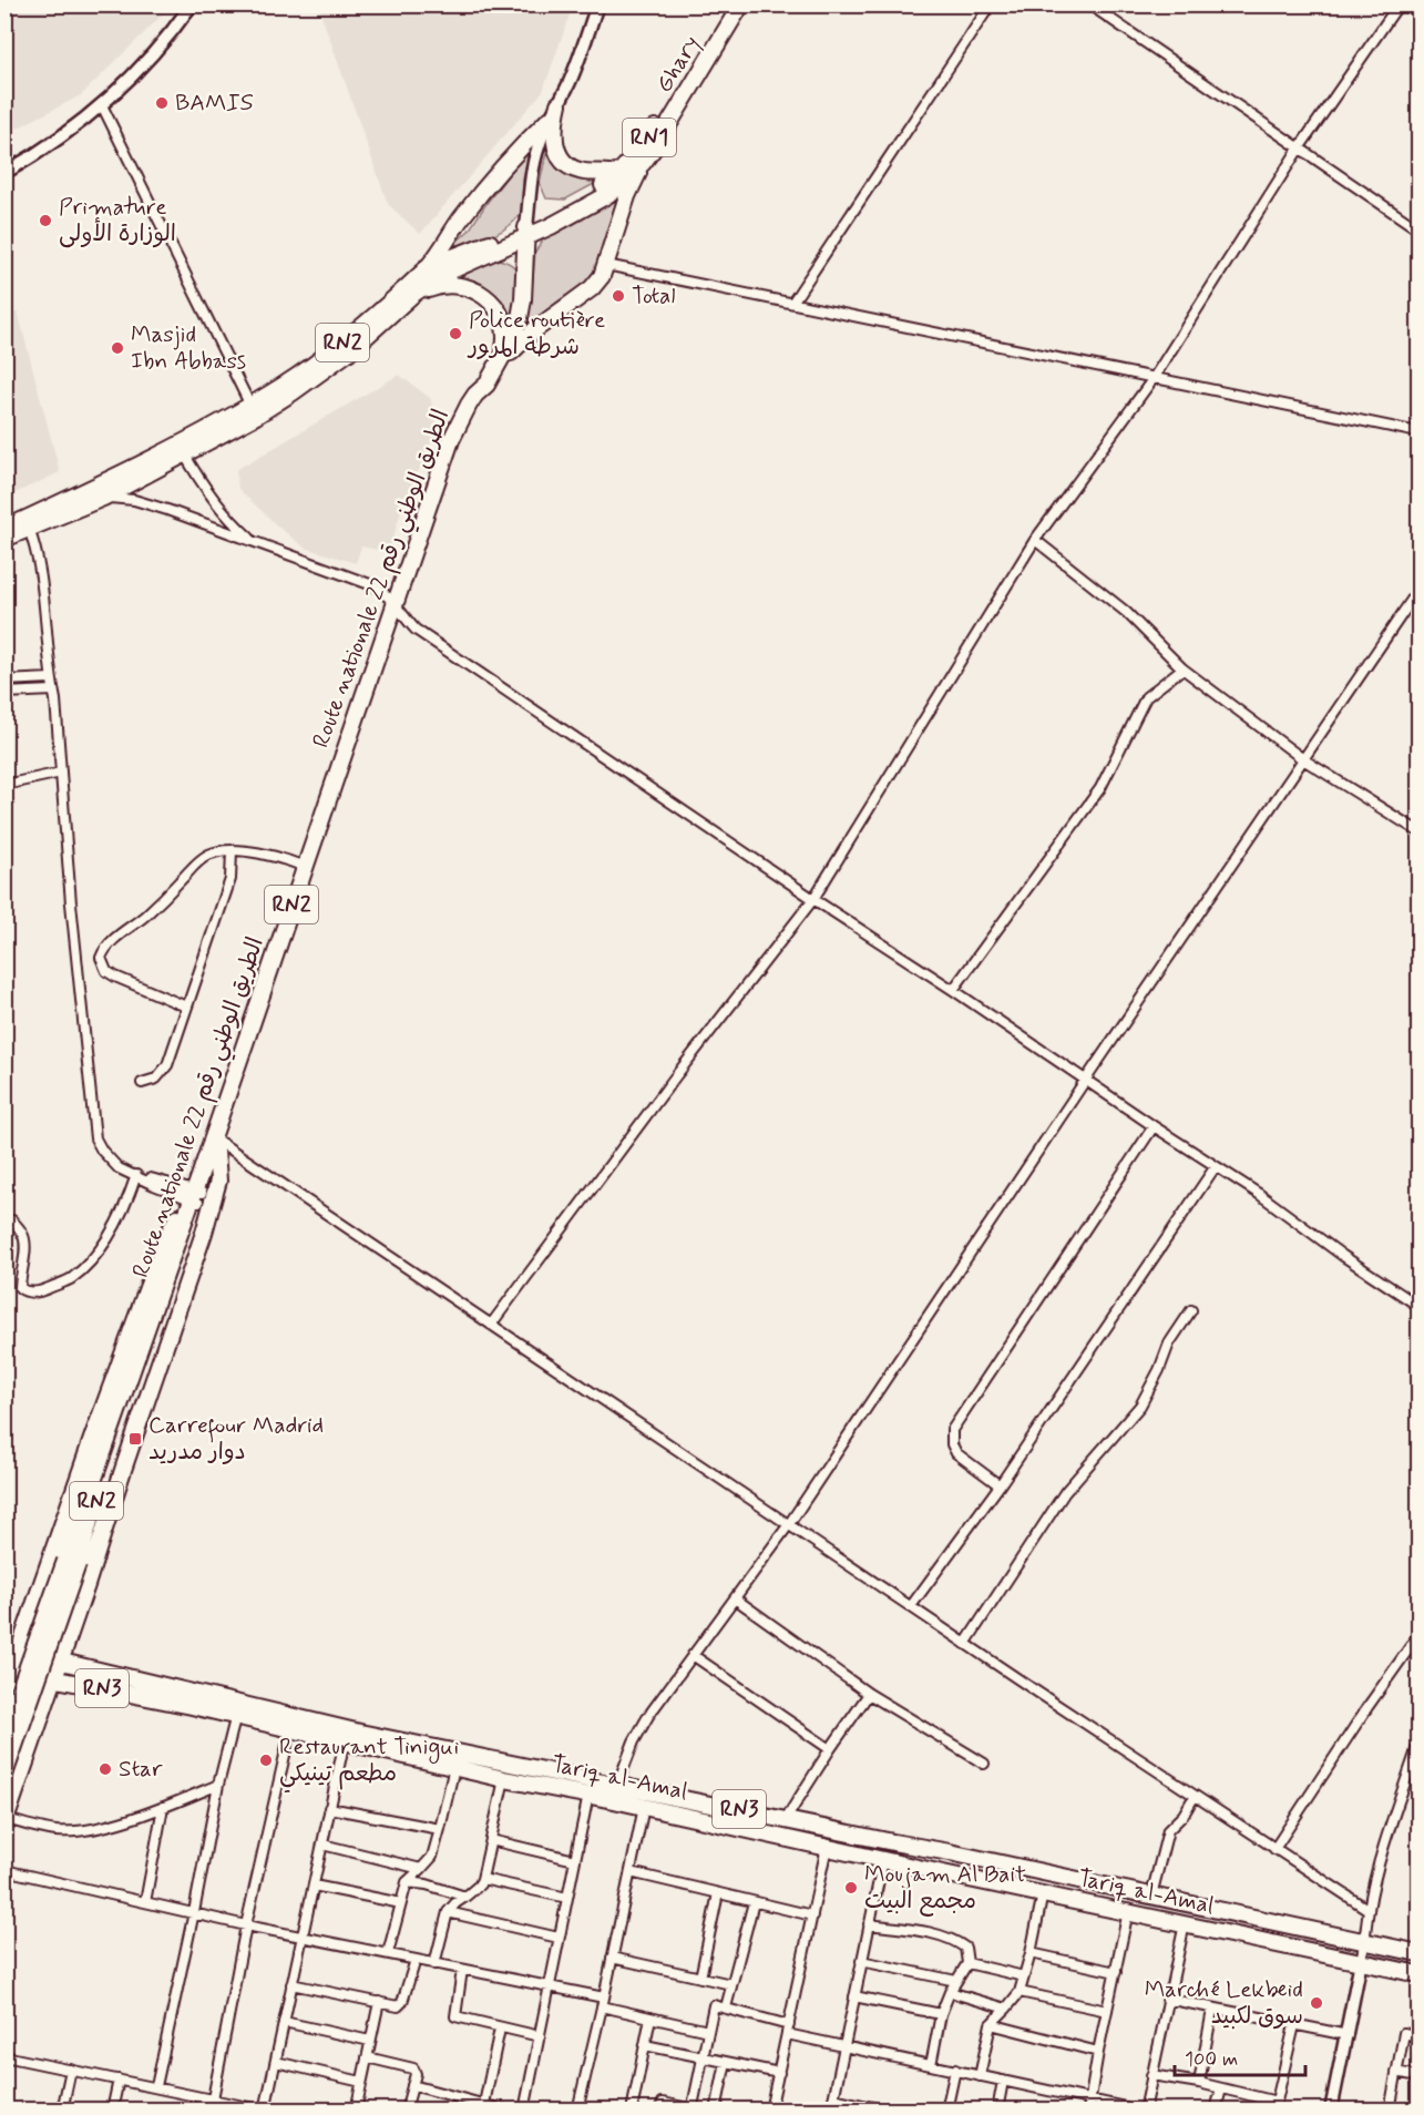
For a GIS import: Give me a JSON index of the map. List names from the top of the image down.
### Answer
{
  "streets": {
    "highway": [
      "Ghary",
      "RN1",
      "RN2",
      "Route nationale 22 الطريق الوطني رقم",
      "RN3",
      "Tariq al-Amal"
    ]
  },
  "crossings": [
    ["Ghary", "RN2"],
    ["RN2", "Route nationale 22 الطريق الوطني رقم"]
  ],
  "places": {
    "other": [
      "BAMIS",
      "Primature الوزارة الأولى",
      "Total",
      "Police routière شرطة المرور",
      "Masjid Ibn Abbass",
      "Restaurant Tinigui مطعم تينيكي",
      "Star",
      "Moujam Al Bait مجمع البيت",
      "Marché Lekbeid سوق لكبيد"
    ],
    "transit": ["Carrefour Madrid دوار مدريد"]
  },
  "scale_bar": "100 m"
}
